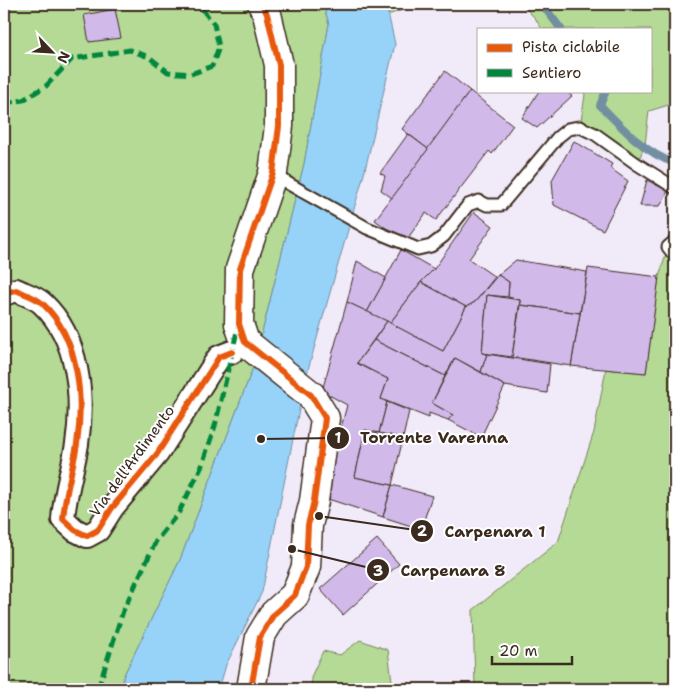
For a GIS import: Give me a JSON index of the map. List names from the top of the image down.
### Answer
{
  "streets": {
    "street": ["Via dell'Ardimento"]
  },
  "places": ["Torrente Varenna", "Carpenara 1", "Carpenara 8"],
  "legend": ["Pista ciclabile", "Sentiero"],
  "scale_bar": "20 m",
  "north": "bottom right"
}
